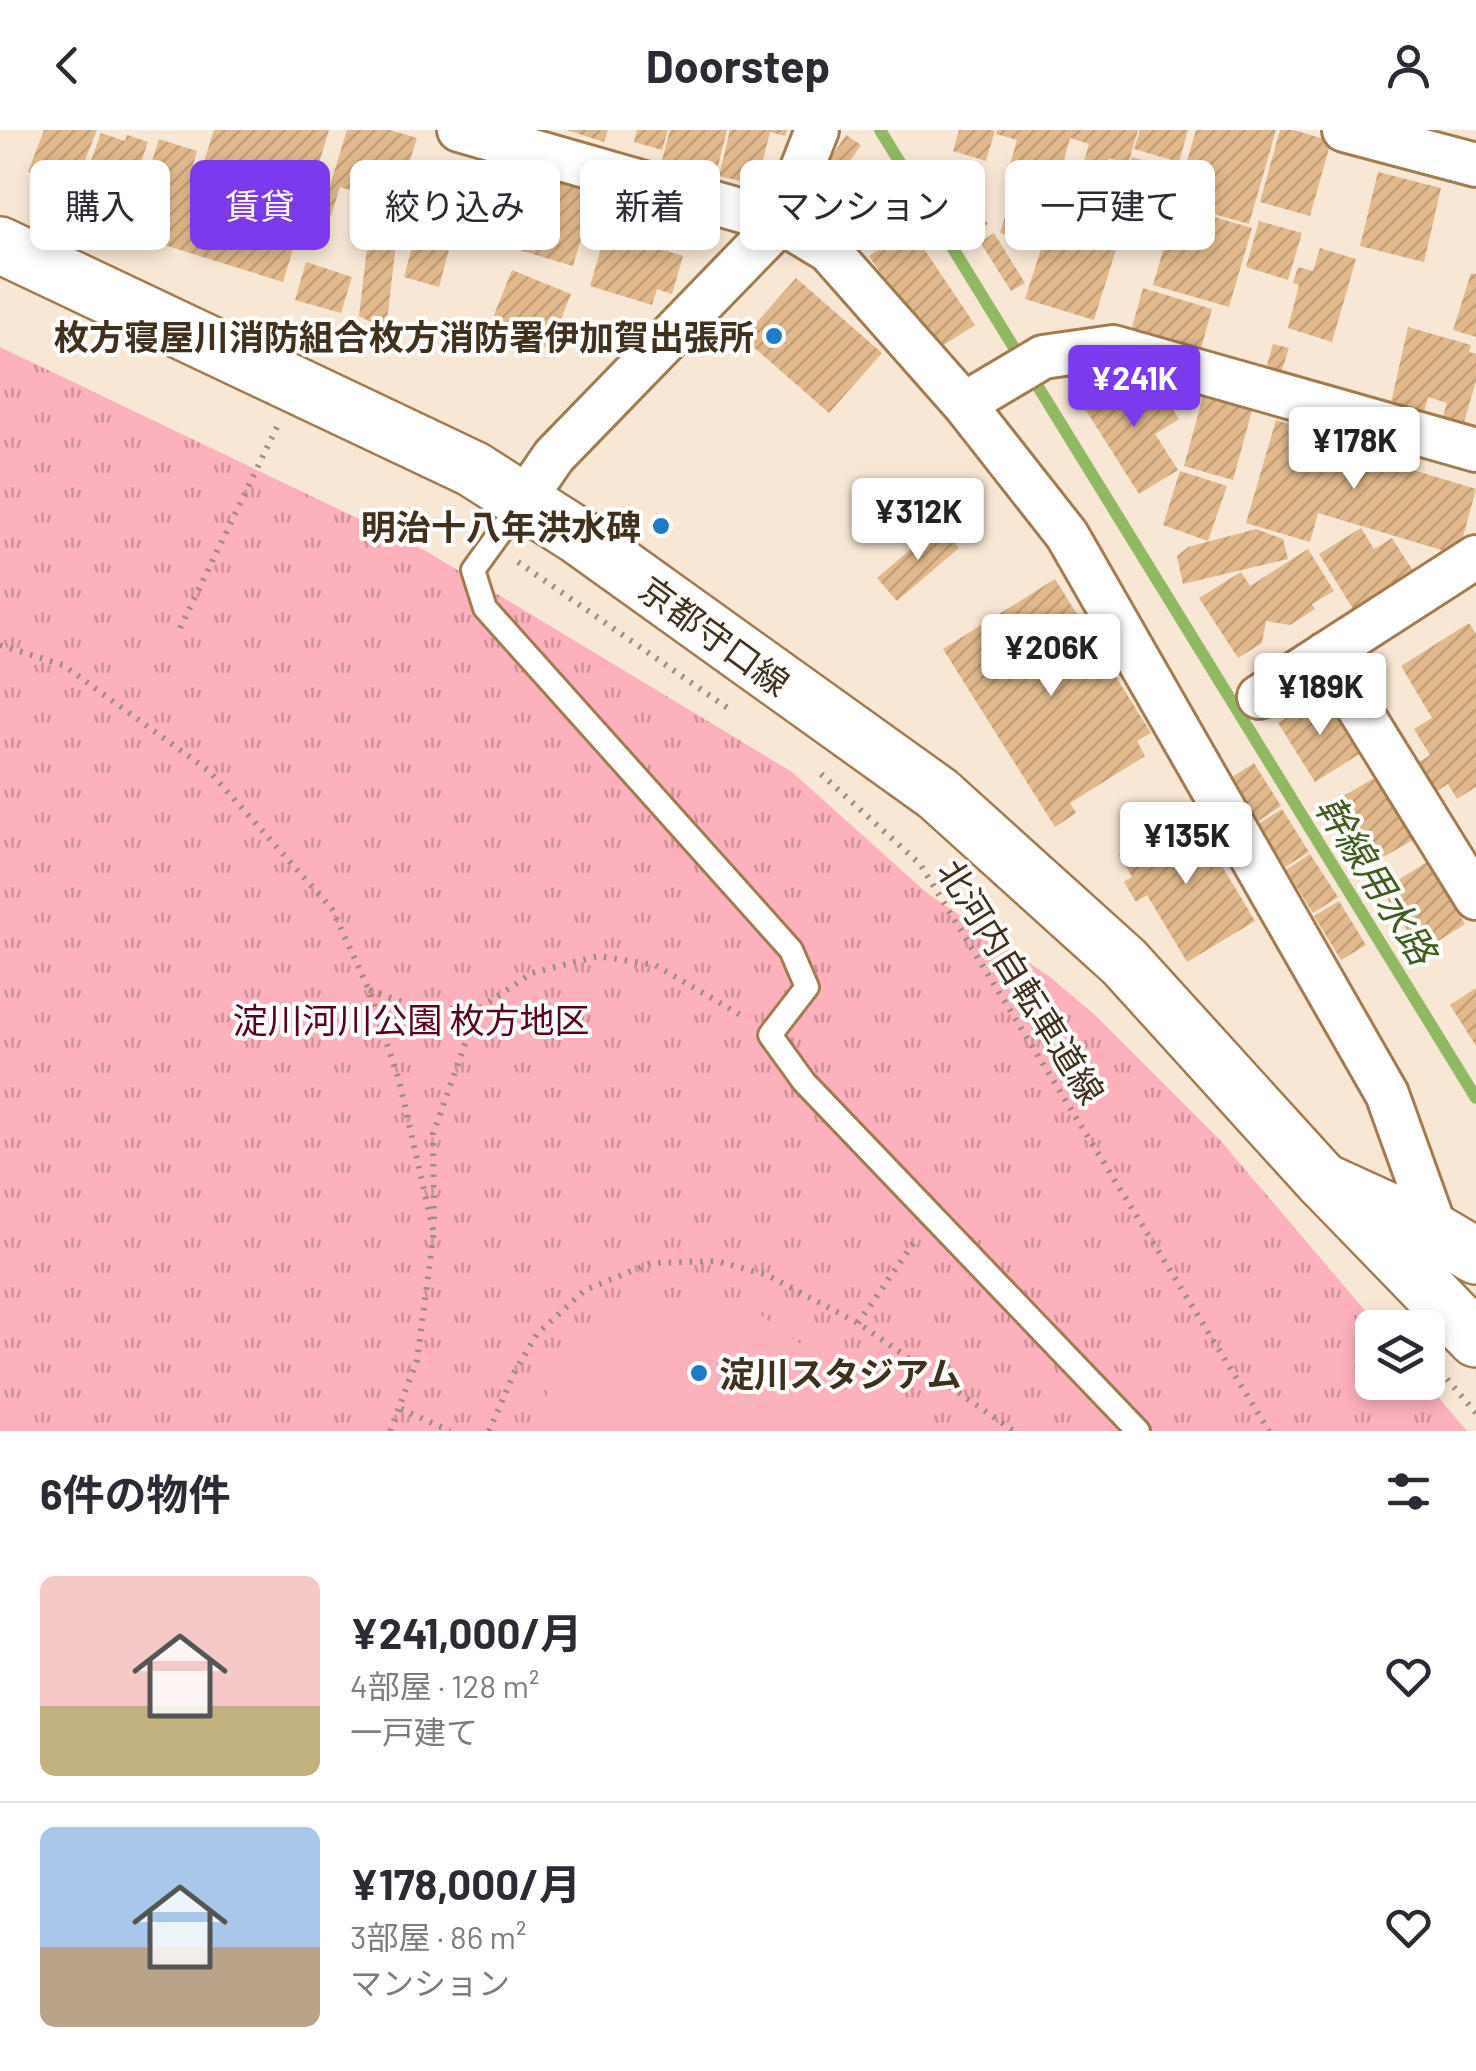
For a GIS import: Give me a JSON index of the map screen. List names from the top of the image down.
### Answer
{
  "streets": {
    "main road": ["京都守口線"],
    "path": ["北河内自転車道線"]
  },
  "water": ["幹線用水路"],
  "parks": ["淀川河川公園 枚方地区"],
  "places": ["枚方寝屋川消防組合枚方消防署伊加賀出張所", "明治十八年洪水碑", "淀川スタジアム"],
  "page": {
    "header": "Doorstep",
    "chip": [
      "購入",
      "賃貸",
      "絞り込み",
      "新着",
      "マンション",
      "一戸建て"
    ],
    "price": [
      "¥241K",
      "¥178K",
      "¥312K",
      "¥206K",
      "¥189K",
      "¥135K"
    ],
    "heading": "6件の物件",
    "list": [
      {
        "name": "¥241,000/月",
        "note": "4部屋 · 128 m² · 一戸建て"
      },
      {
        "name": "¥178,000/月",
        "note": "3部屋 · 86 m² · マンション"
      }
    ]
  }
}
